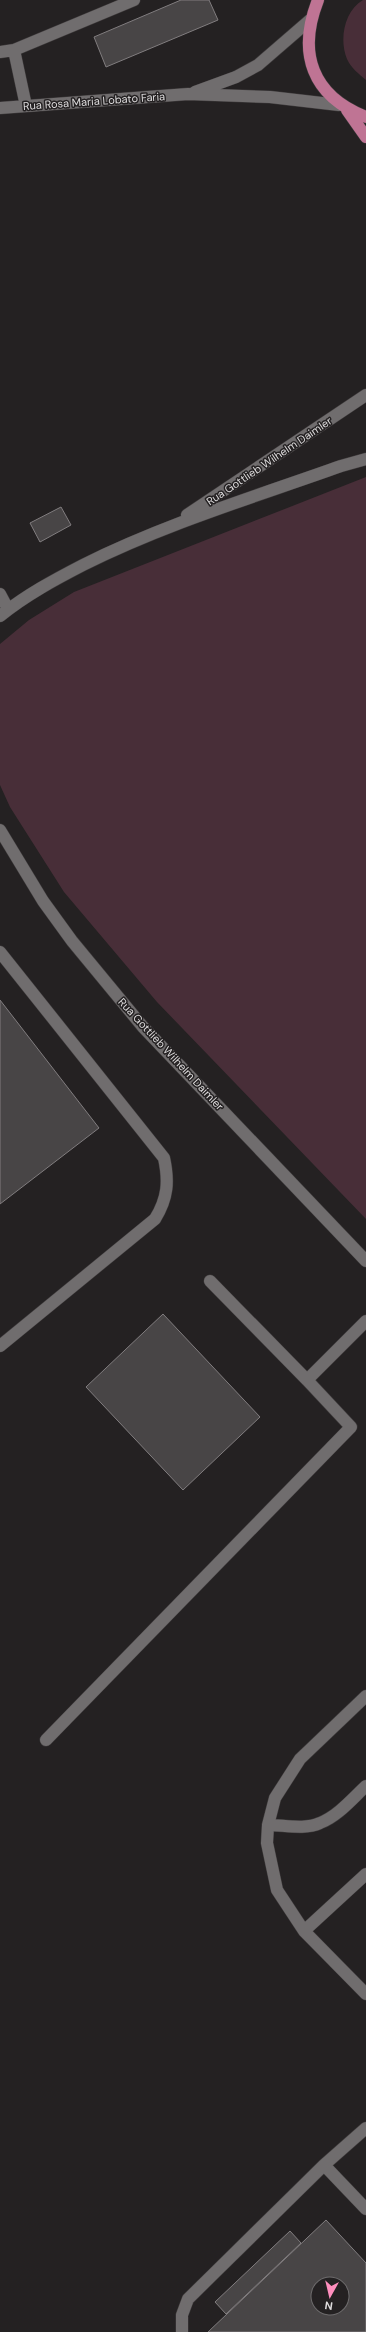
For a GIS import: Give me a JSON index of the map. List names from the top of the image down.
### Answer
{
  "streets": {
    "street": ["Rua Rosa Maria Lobato Faria", "Rua Gottlieb Wilhelm Daimler"]
  },
  "north": "bottom"
}
